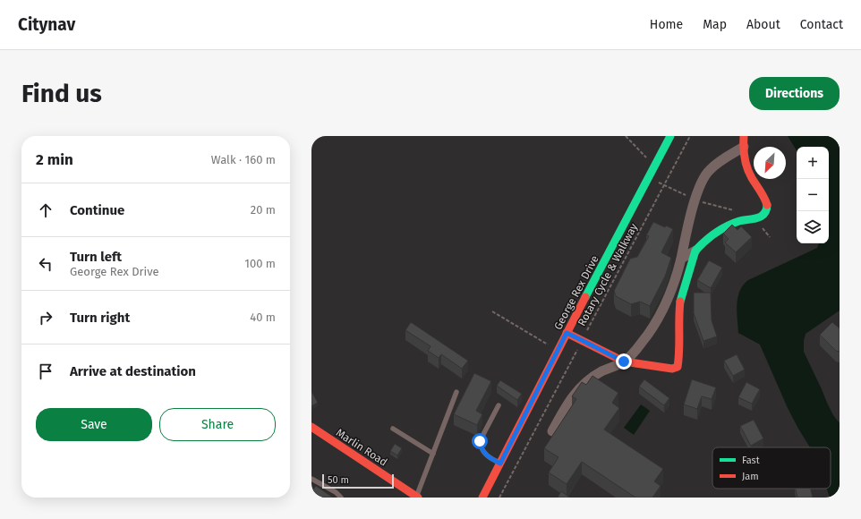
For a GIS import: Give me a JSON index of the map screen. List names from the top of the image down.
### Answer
{
  "streets": {
    "street": ["George Rex Drive", "Marlin Road"],
    "path": ["Rotary Cycle & Walkway"]
  },
  "legend": ["Fast", "Jam"],
  "scale_bar": "50 m",
  "north": "bottom left",
  "page": {
    "header": "Citynav",
    "nav": [
      "Home",
      "Map",
      "About",
      "Contact"
    ],
    "buttons": [
      "Directions",
      ["Save", "Share"]
    ],
    "title": "Find us",
    "heading": ["2 min", "Walk · 160 m"],
    "map_buttons": ["+", "−"],
    "list": [
      ["Continue", "20 m"],
      ["Turn left", "George Rex Drive", "100 m"],
      ["Turn right", "40 m"],
      "Arrive at destination"
    ],
    "scale": "50 m"
  }
}
